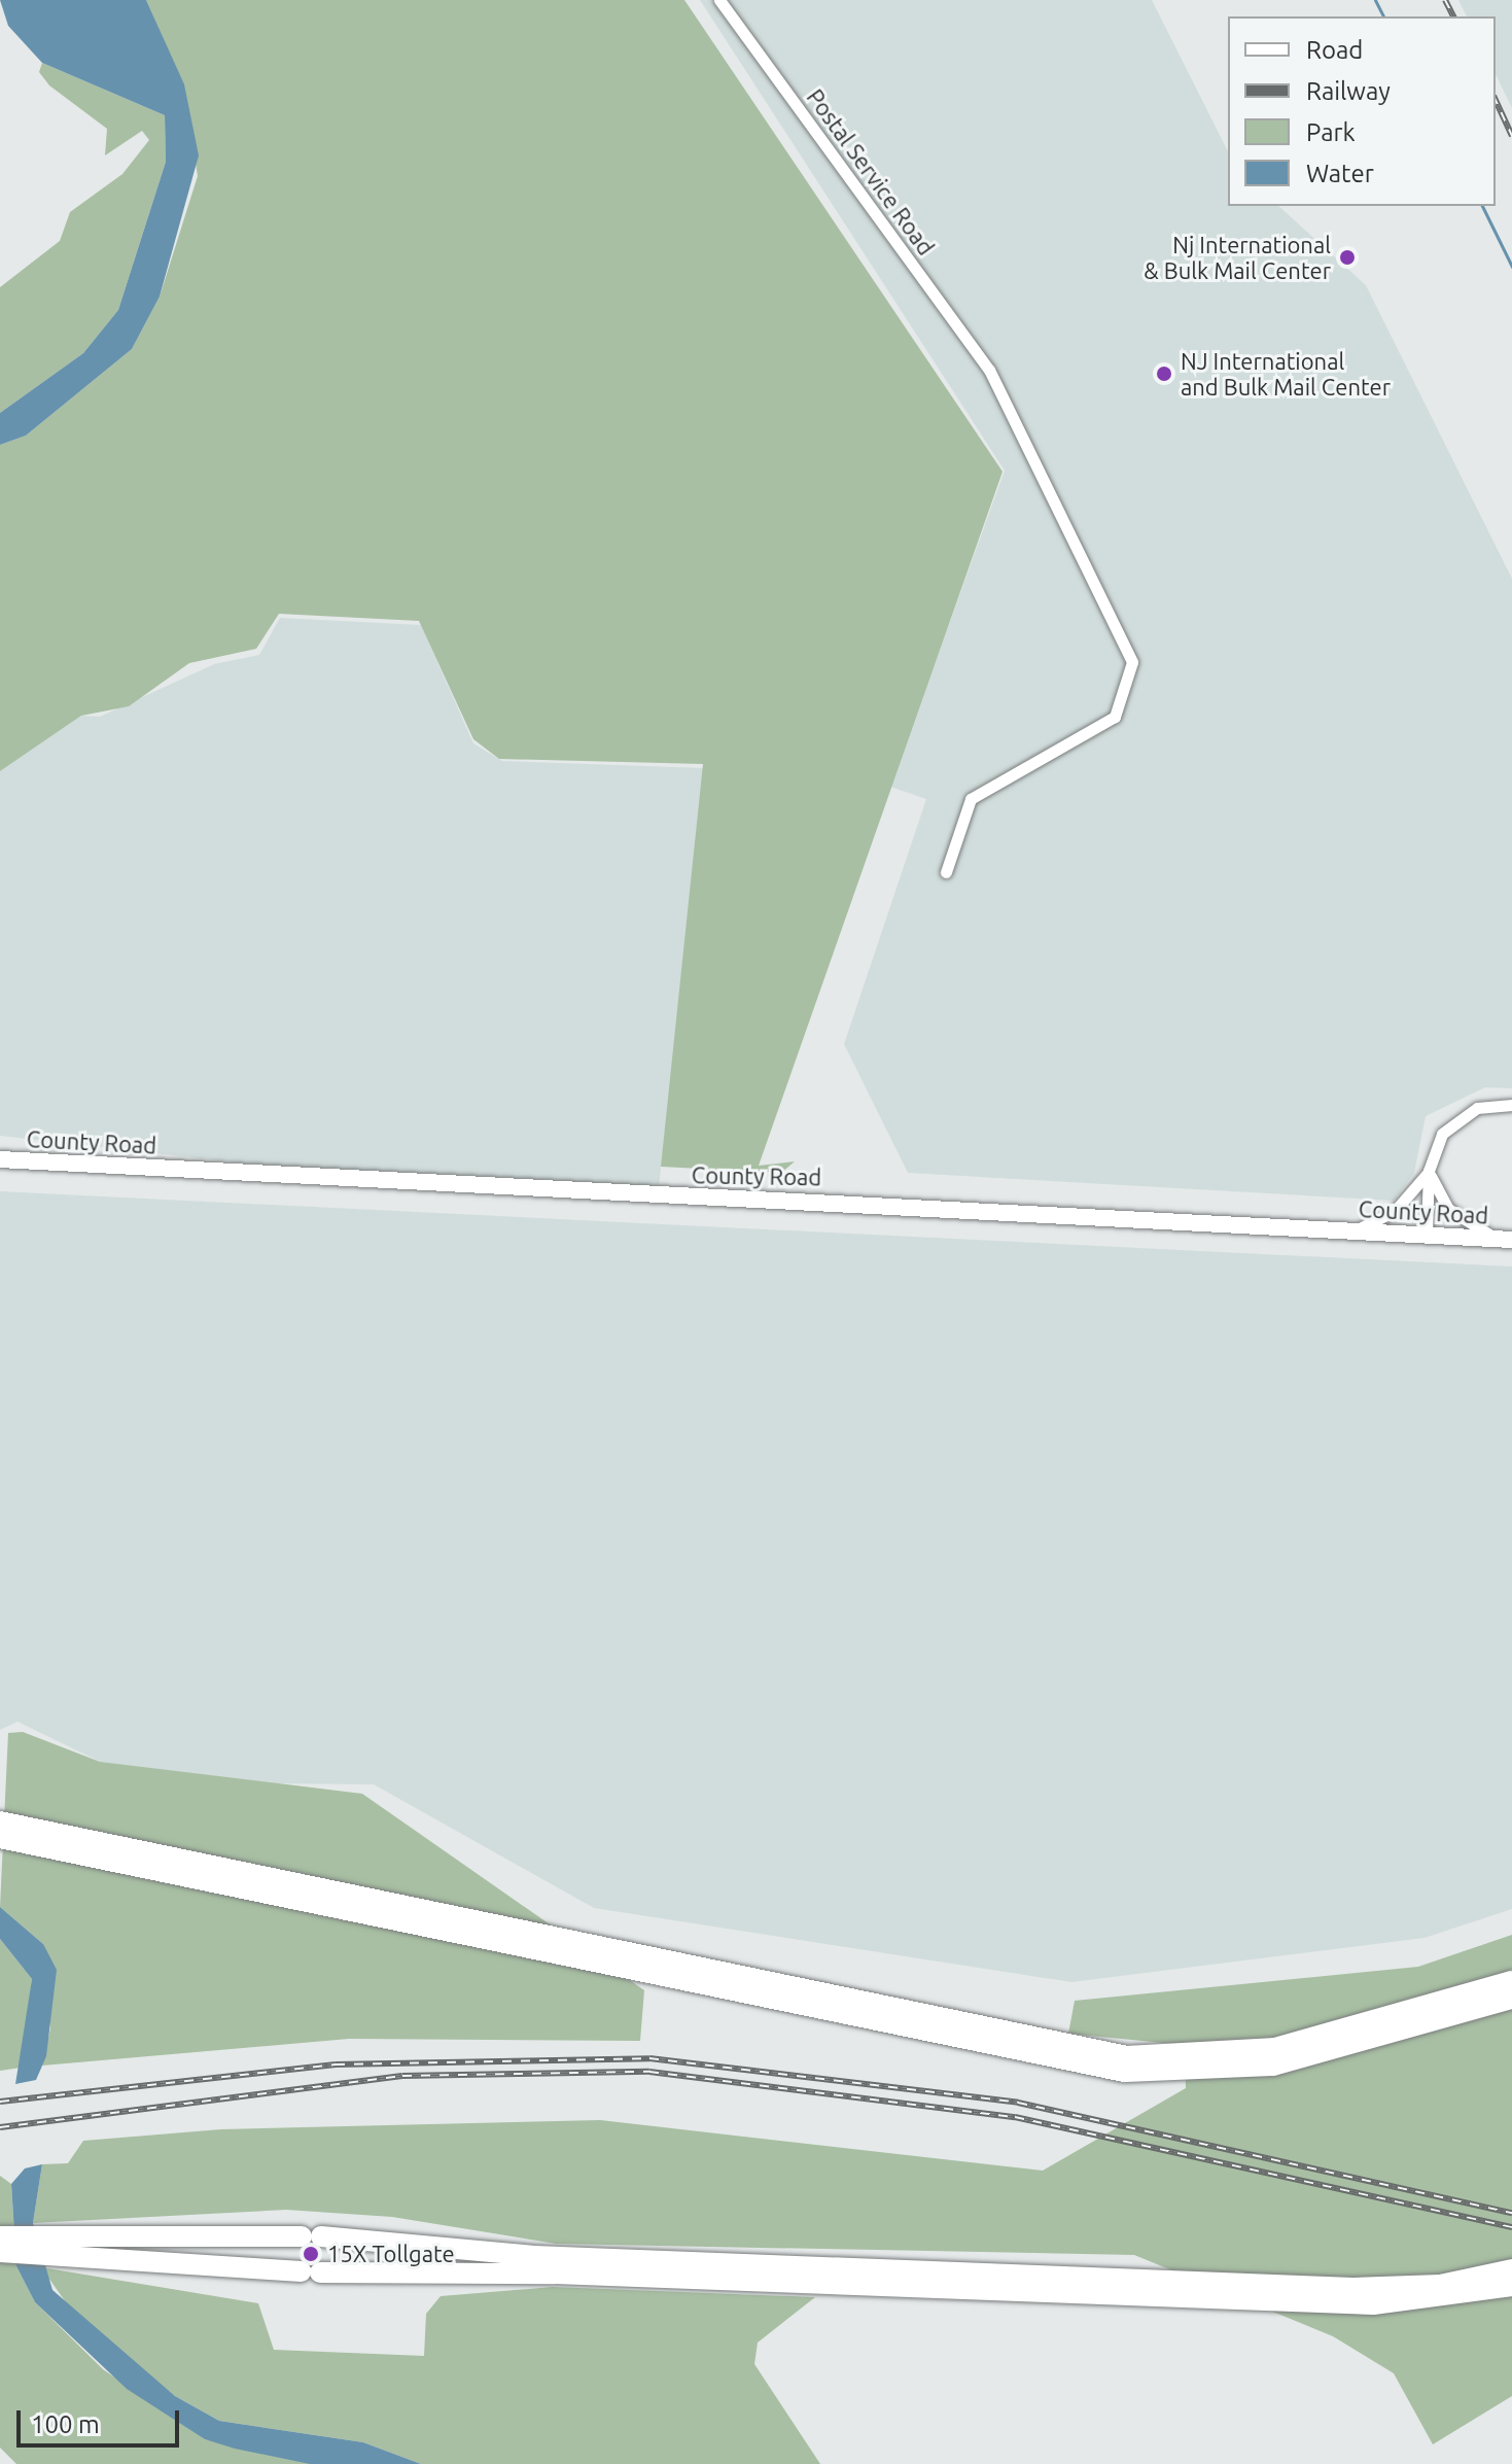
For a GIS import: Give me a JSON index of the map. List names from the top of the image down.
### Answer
{
  "streets": {
    "main road": ["County Road"],
    "street": ["Postal Service Road"]
  },
  "places": ["Nj International & Bulk Mail Center", "NJ International and Bulk Mail Center", "15X Tollgate"],
  "legend": [
    "Road",
    "Railway",
    "Park",
    "Water"
  ],
  "scale_bar": "100 m"
}
